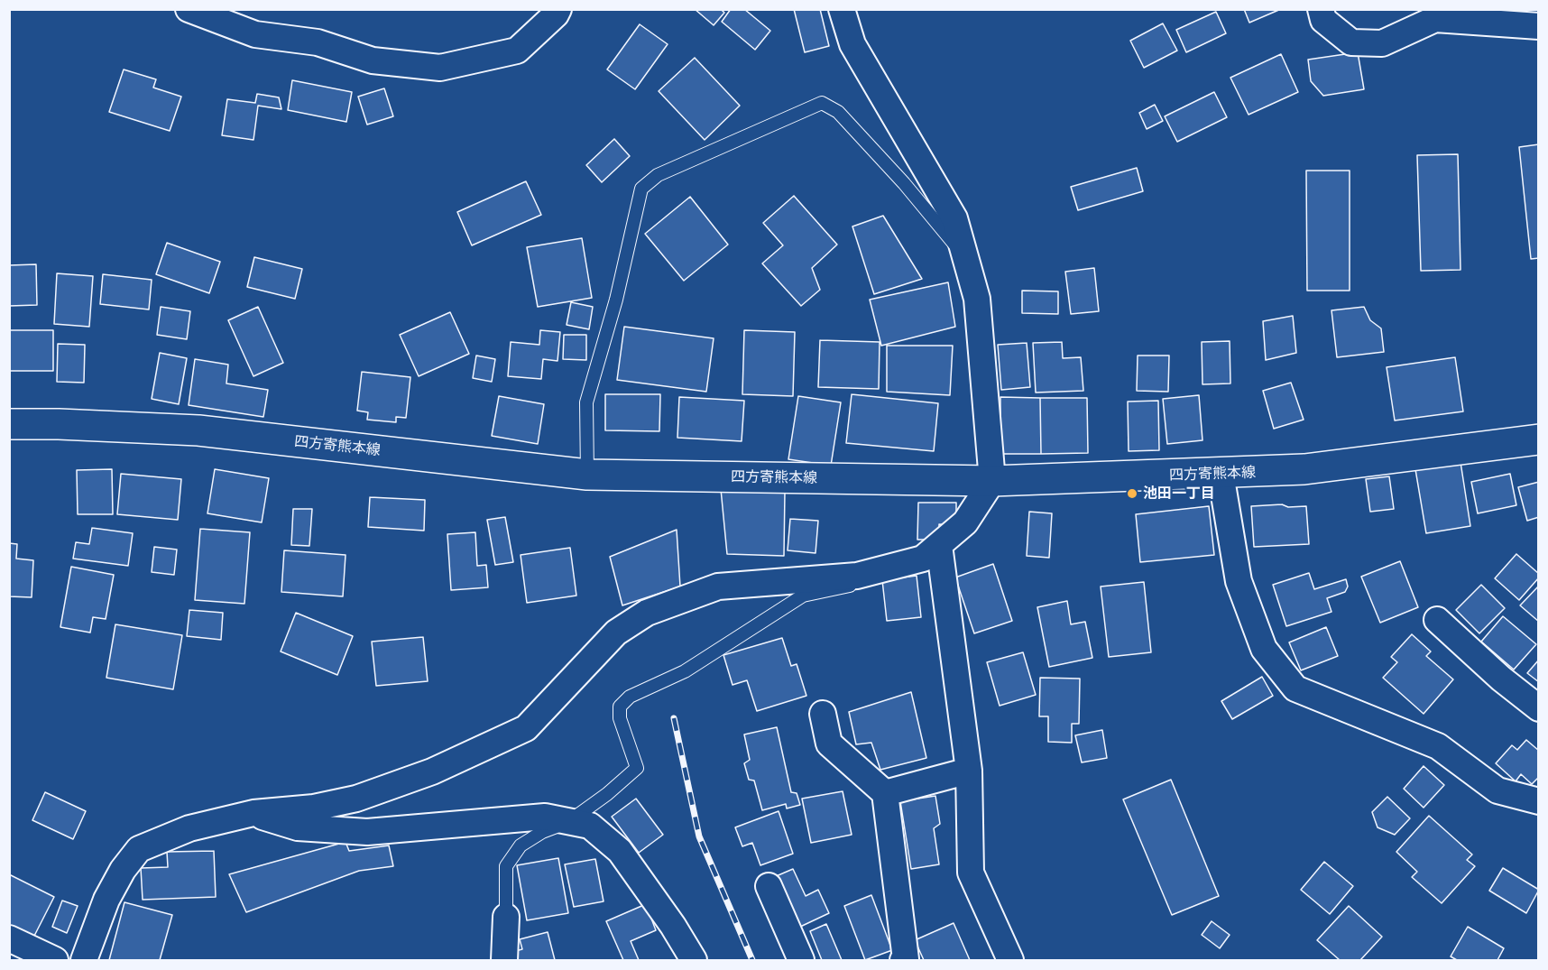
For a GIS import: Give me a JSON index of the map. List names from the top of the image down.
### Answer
{
  "streets": {
    "main road": ["四方寄熊本線"]
  },
  "places": ["池田一丁目"]
}
